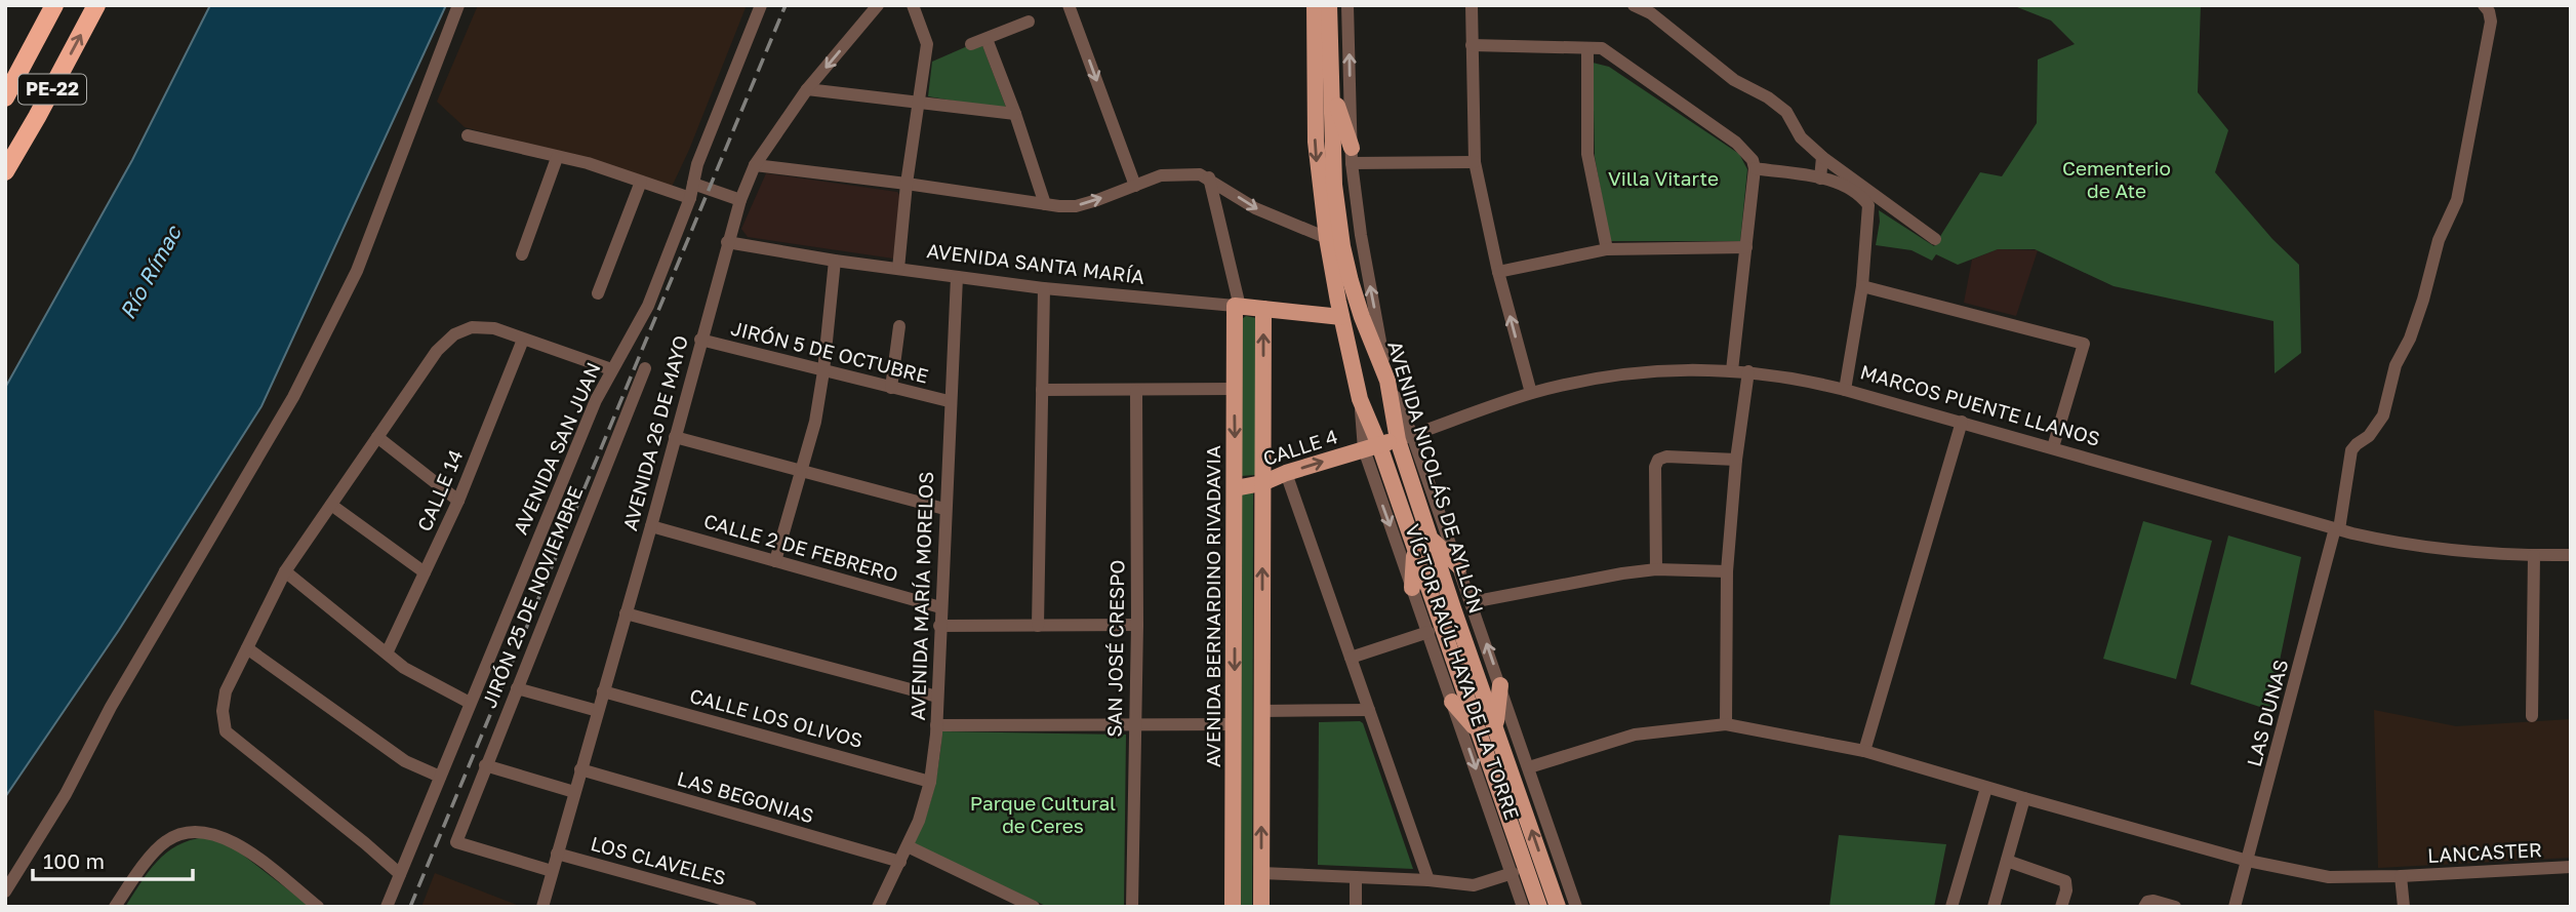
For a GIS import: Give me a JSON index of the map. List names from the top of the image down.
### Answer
{
  "streets": {
    "highway": ["PE-22"],
    "main road": [
      "AVENIDA SANTA MARÍA",
      "MARCOS PUENTE LLANOS",
      "CALLE 4",
      "AVENIDA NICOLÁS DE AYLLÓN",
      "AVENIDA BERNARDINO RIVADAVIA"
    ],
    "street": [
      "JIRÓN 5 DE OCTUBRE",
      "AVENIDA 26 DE MAYO",
      "AVENIDA SAN JUAN",
      "CALLE 14",
      "CALLE 2 DE FEBRERO",
      "AVENIDA MARÍA MORELOS",
      "JIRÓN 25 DE NOVIEMBRE",
      "SAN JOSÉ CRESPO",
      "VÍCTOR RAÚL HAYA DE LA TORRE",
      "LAS DUNAS",
      "CALLE LOS OLIVOS",
      "LAS BEGONIAS",
      "LANCASTER",
      "LOS CLAVELES"
    ]
  },
  "crossings": [
    ["AVENIDA SANTA MARÍA", "AVENIDA 26 DE MAYO"],
    ["AVENIDA SANTA MARÍA", "AVENIDA NICOLÁS DE AYLLÓN"],
    ["AVENIDA SANTA MARÍA", "AVENIDA MARÍA MORELOS"],
    ["AVENIDA SANTA MARÍA", "AVENIDA BERNARDINO RIVADAVIA"],
    ["JIRÓN 5 DE OCTUBRE", "AVENIDA 26 DE MAYO"],
    ["JIRÓN 5 DE OCTUBRE", "AVENIDA MARÍA MORELOS"],
    ["MARCOS PUENTE LLANOS", "CALLE 4"],
    ["MARCOS PUENTE LLANOS", "AVENIDA NICOLÁS DE AYLLÓN"],
    ["MARCOS PUENTE LLANOS", "VÍCTOR RAÚL HAYA DE LA TORRE"],
    ["MARCOS PUENTE LLANOS", "LAS DUNAS"],
    ["AVENIDA 26 DE MAYO", "CALLE 2 DE FEBRERO"],
    ["AVENIDA 26 DE MAYO", "JIRÓN 25 DE NOVIEMBRE"],
    ["AVENIDA 26 DE MAYO", "CALLE LOS OLIVOS"],
    ["AVENIDA 26 DE MAYO", "LAS BEGONIAS"],
    ["AVENIDA 26 DE MAYO", "LOS CLAVELES"],
    ["CALLE 4", "AVENIDA NICOLÁS DE AYLLÓN"],
    ["CALLE 4", "AVENIDA BERNARDINO RIVADAVIA"],
    ["CALLE 4", "VÍCTOR RAÚL HAYA DE LA TORRE"],
    ["AVENIDA NICOLÁS DE AYLLÓN", "VÍCTOR RAÚL HAYA DE LA TORRE"],
    ["CALLE 2 DE FEBRERO", "AVENIDA MARÍA MORELOS"],
    ["AVENIDA MARÍA MORELOS", "CALLE LOS OLIVOS"],
    ["AVENIDA MARÍA MORELOS", "LAS BEGONIAS"],
    ["VÍCTOR RAÚL HAYA DE LA TORRE", "LANCASTER"],
    ["LAS DUNAS", "LANCASTER"]
  ],
  "one_way": ["CALLE 4"],
  "water": ["Río Rímac"],
  "parks": ["Cementerio de Ate", "Villa Vitarte", "Parque Cultural de Ceres"],
  "scale_bar": "100 m"
}
